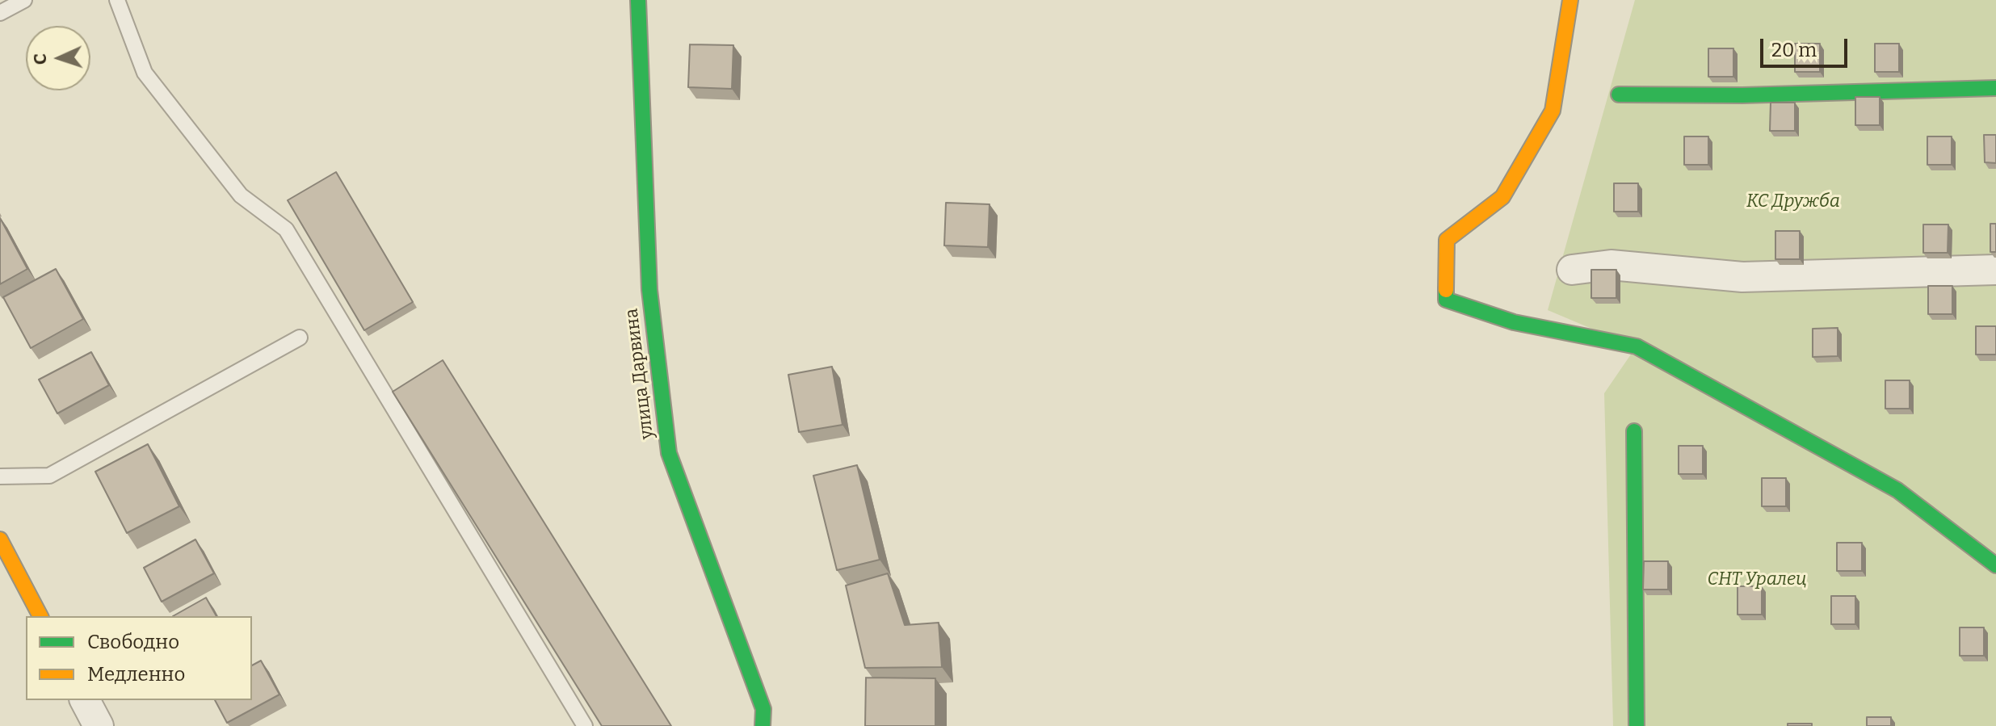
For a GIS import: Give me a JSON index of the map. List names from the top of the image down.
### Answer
{
  "streets": {
    "street": ["улица Дарвина"]
  },
  "parks": ["КС Дружба", "СНТ Уралец"],
  "legend": ["Свободно", "Медленно"],
  "scale_bar": "20 m",
  "north": "left"
}
